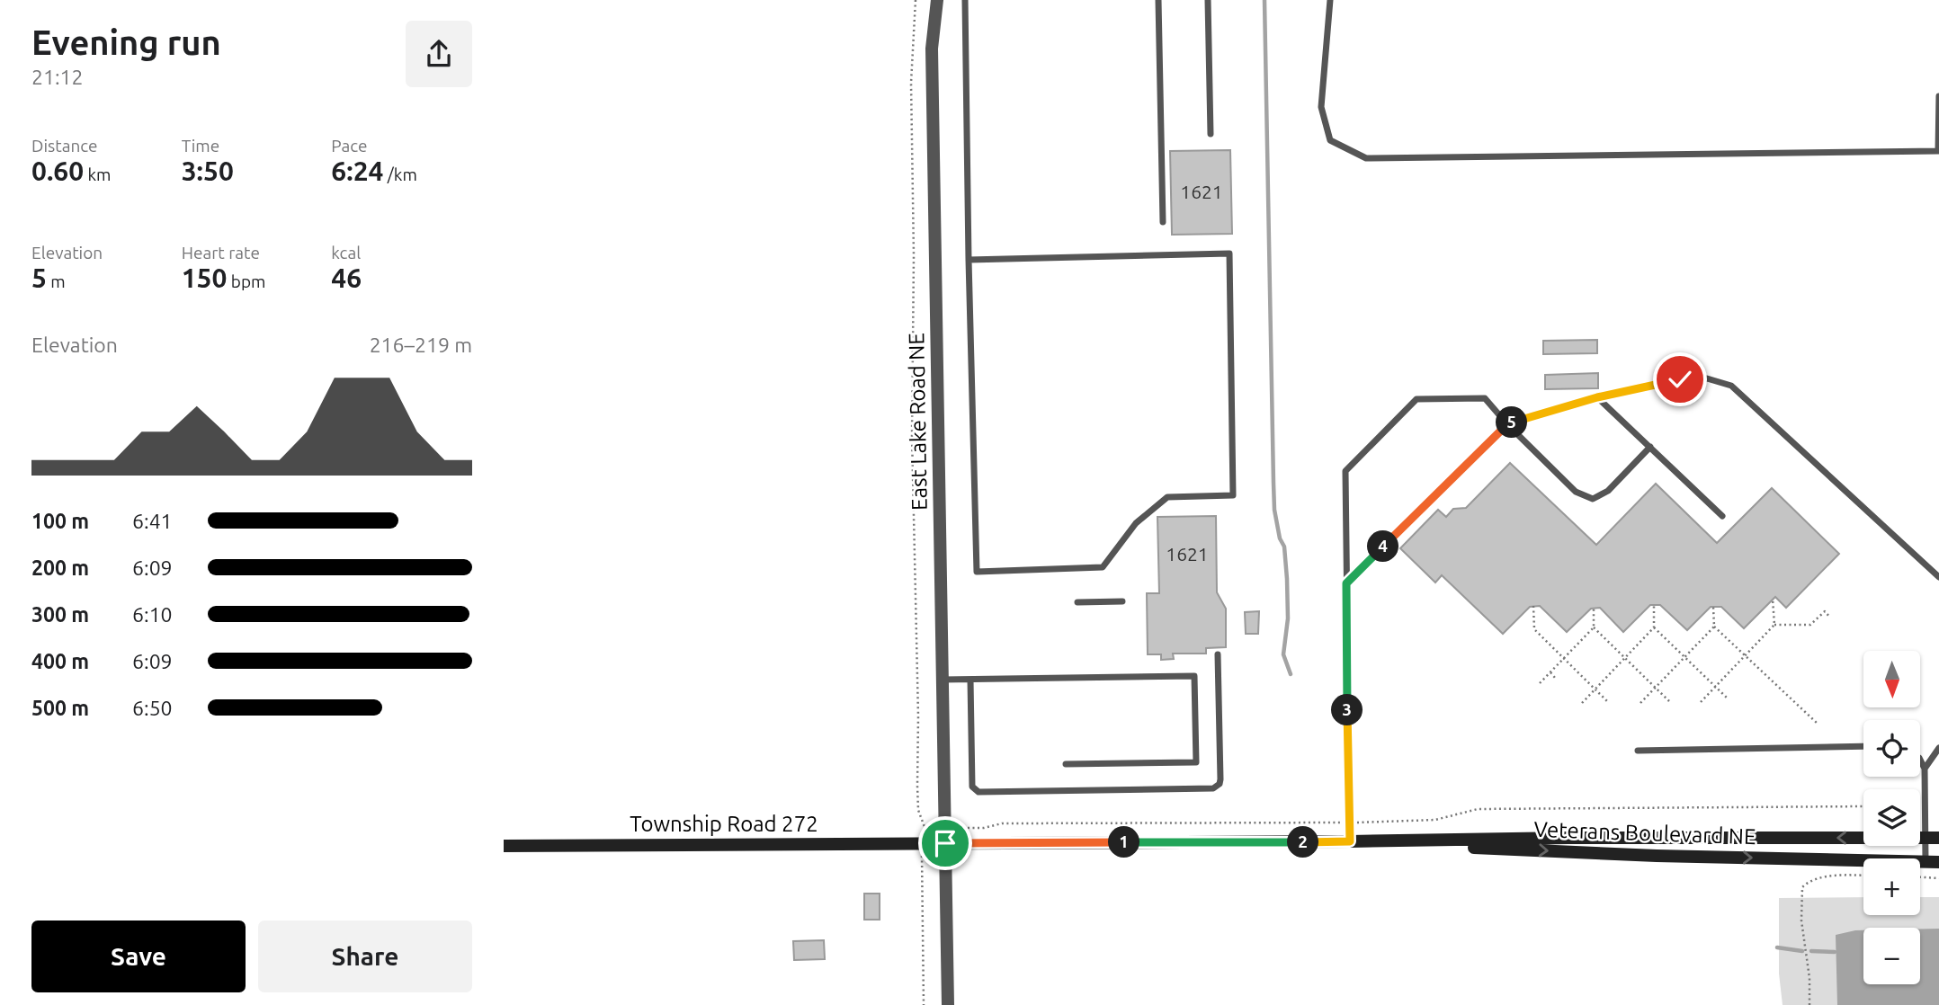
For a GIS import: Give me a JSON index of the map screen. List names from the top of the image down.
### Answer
{
  "streets": {
    "main road": ["Township Road 272", "Veterans Boulevard NE"],
    "street": ["East Lake Road NE"]
  },
  "crossings": [
    ["East Lake Road NE", "Township Road 272"],
    ["East Lake Road NE", "Veterans Boulevard NE"],
    ["Township Road 272", "Veterans Boulevard NE"]
  ],
  "house_numbers": ["1621", "1621"],
  "north": "bottom",
  "page": {
    "heading": ["Evening run", "21:12"],
    "stats": [
      ["Distance", "0.60 km"],
      ["Time", "3:50"],
      ["Pace", "6:24 /km"],
      ["Elevation", "5 m"],
      ["Heart rate", "150 bpm"],
      ["kcal", "46"]
    ],
    "chart": ["Elevation", "216–219 m"],
    "pins": [
      "5",
      "4",
      "3",
      "1",
      "2"
    ],
    "list": [
      {
        "name": "100 m",
        "note": "6:41"
      },
      {
        "name": "200 m",
        "note": "6:09"
      },
      {
        "name": "300 m",
        "note": "6:10"
      },
      {
        "name": "400 m",
        "note": "6:09"
      },
      {
        "name": "500 m",
        "note": "6:50"
      }
    ],
    "map_buttons": ["+", "−"],
    "buttons": ["Save", "Share"]
  }
}
